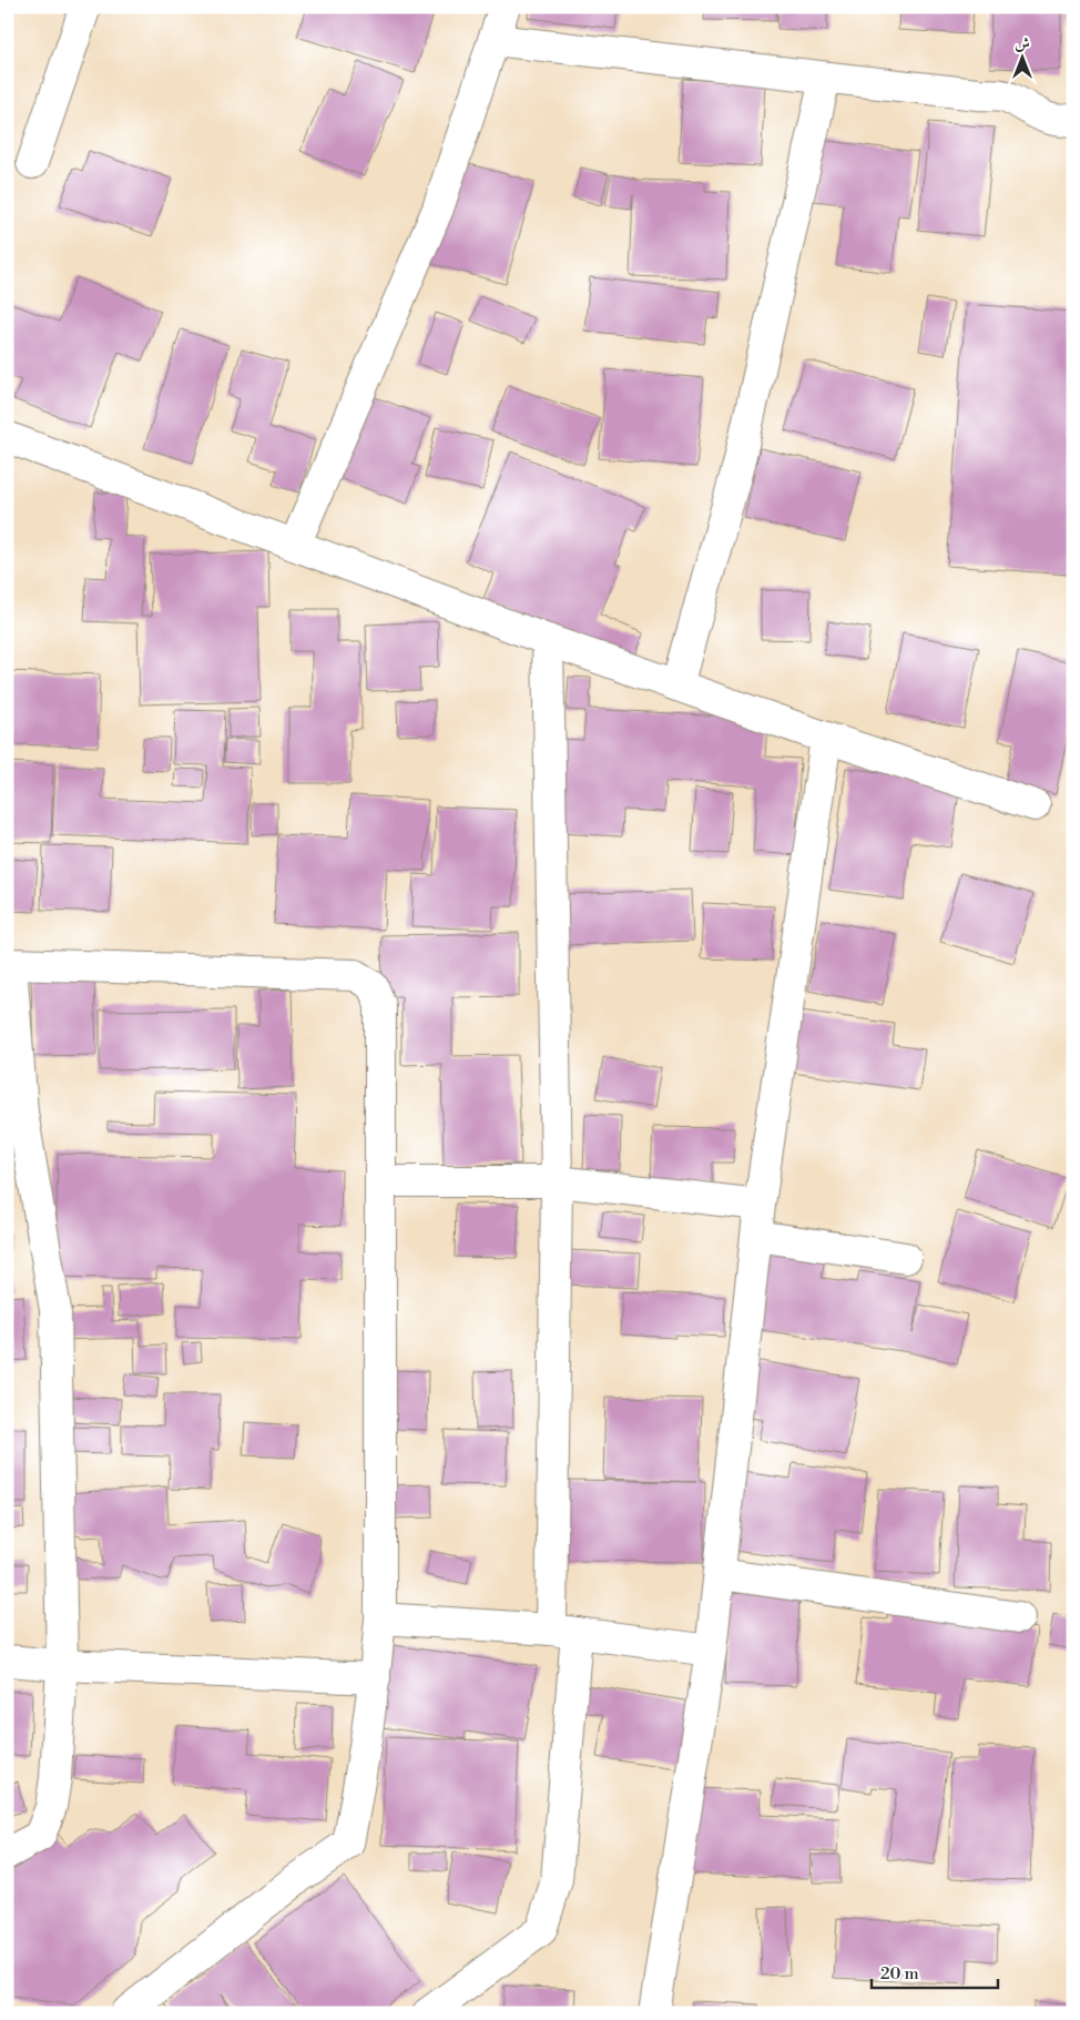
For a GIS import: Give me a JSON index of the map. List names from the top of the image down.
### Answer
{
  "scale_bar": "20 m",
  "north": "top"
}
